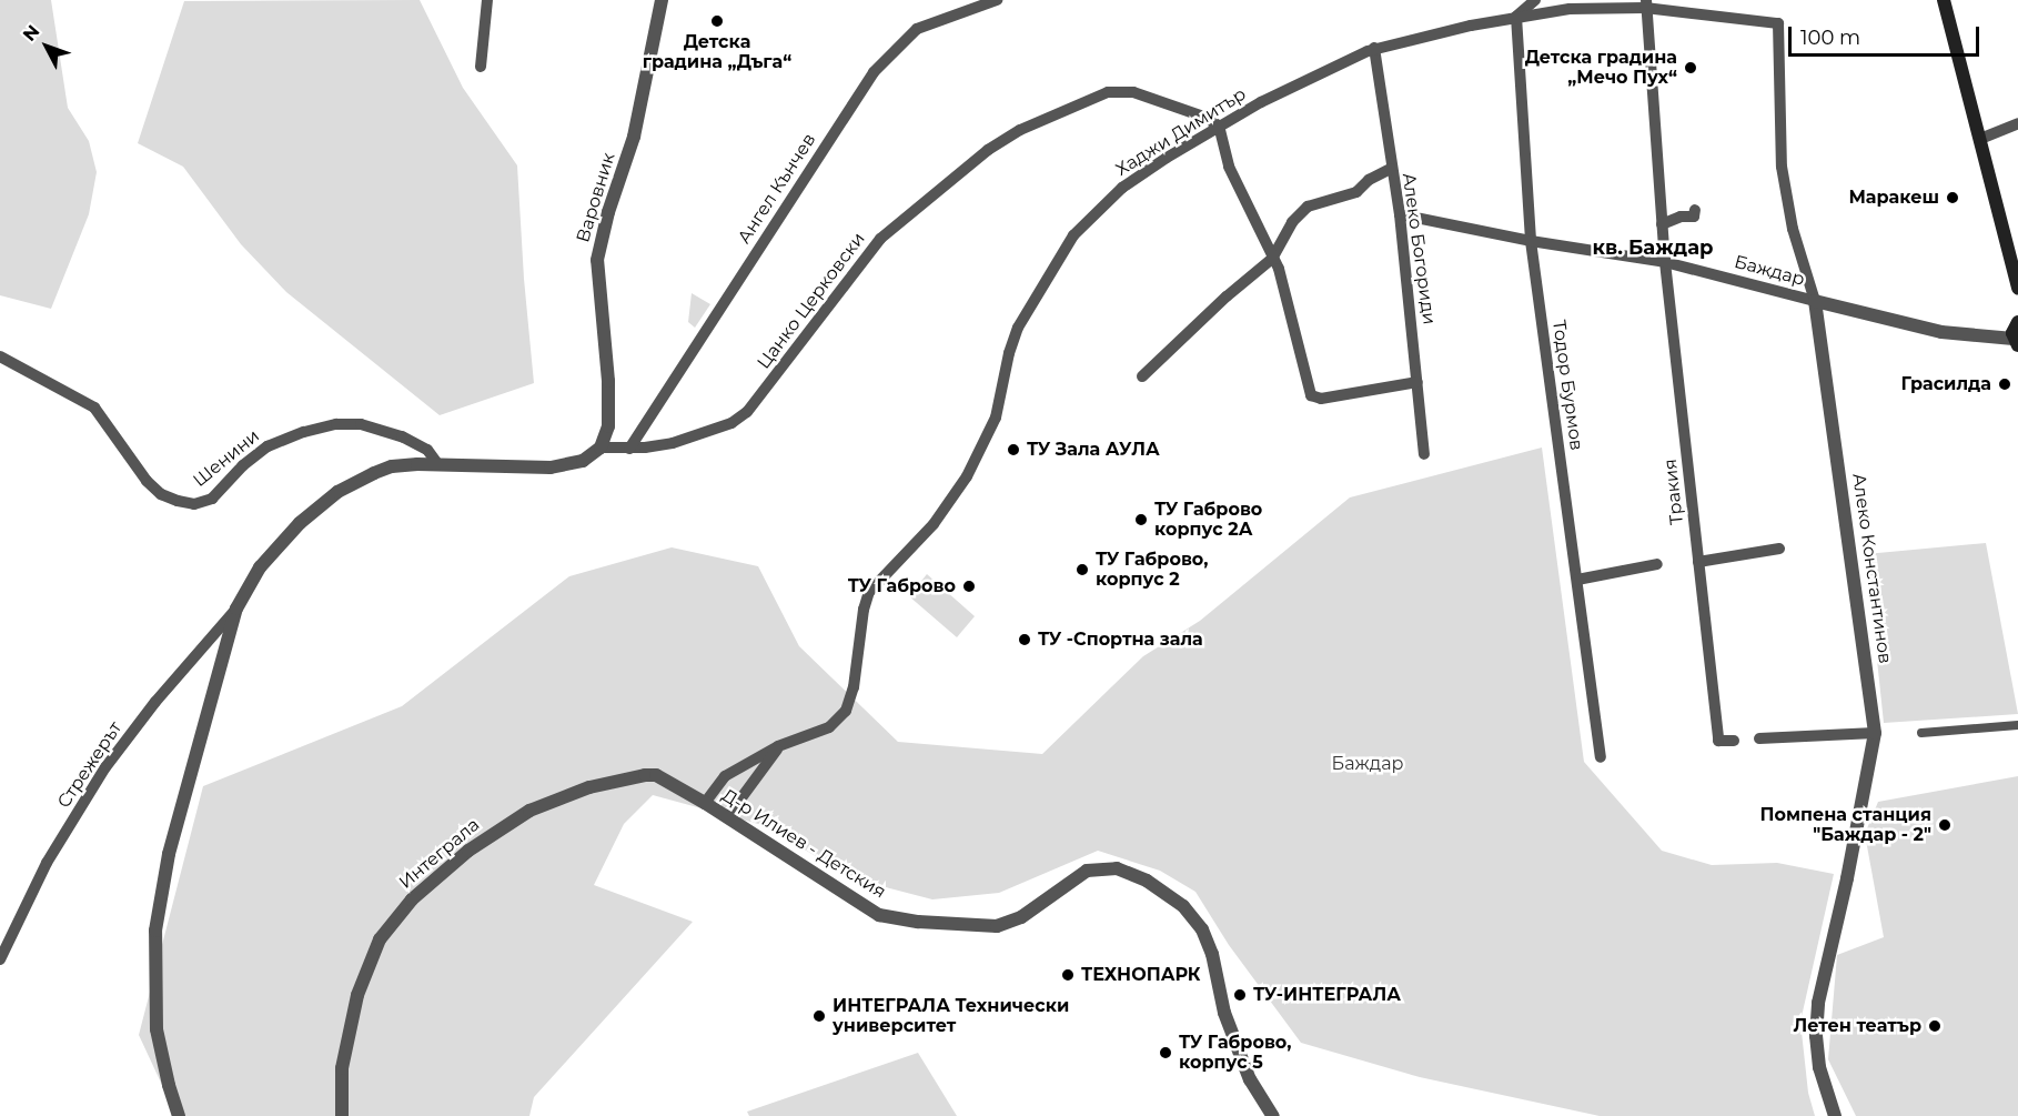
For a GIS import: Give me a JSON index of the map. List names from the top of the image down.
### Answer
{
  "streets": {
    "street": [
      "Хаджи Димитър",
      "Ангел Кънчев",
      "Варовник",
      "Алеко Богориди",
      "Баждар",
      "Цанко Церковски",
      "Тодор Бурмов",
      "Шенини",
      "Тракия",
      "Алеко Константинов",
      "Стрежерът",
      "Д-р Илиев - Детския",
      "Интеграла"
    ]
  },
  "crossings": [
    ["Хаджи Димитър", "Алеко Богориди"],
    ["Хаджи Димитър", "Цанко Церковски"],
    ["Хаджи Димитър", "Тодор Бурмов"],
    ["Хаджи Димитър", "Тракия"],
    ["Хаджи Димитър", "Алеко Константинов"],
    ["Хаджи Димитър", "Д-р Илиев - Детския"],
    ["Хаджи Димитър", "Интеграла"],
    ["Ангел Кънчев", "Цанко Церковски"],
    ["Варовник", "Цанко Церковски"],
    ["Алеко Богориди", "Баждар"],
    ["Баждар", "Тодор Бурмов"],
    ["Баждар", "Тракия"],
    ["Баждар", "Алеко Константинов"],
    ["Д-р Илиев - Детския", "Интеграла"]
  ],
  "districts": ["кв. Баждар"],
  "parks": ["Баждар"],
  "places": [
    "Детска градина „Дъга“",
    "Детска градина „Мечо Пух“",
    "Маракеш",
    "Грасилда",
    "ТУ Зала АУЛА",
    "ТУ Габрово корпус 2А",
    "ТУ Габрово, корпус 2",
    "ТУ Габрово",
    "ТУ -Спортна зала",
    "Помпена станция \"Баждар - 2\"",
    "ТЕХНОПАРК",
    "ТУ-ИНТЕГРАЛА",
    "ИНТЕГРАЛА Технически университет",
    "Летен театър",
    "ТУ Габрово, корпус 5"
  ],
  "scale_bar": "100 m",
  "north": "top left"
}
